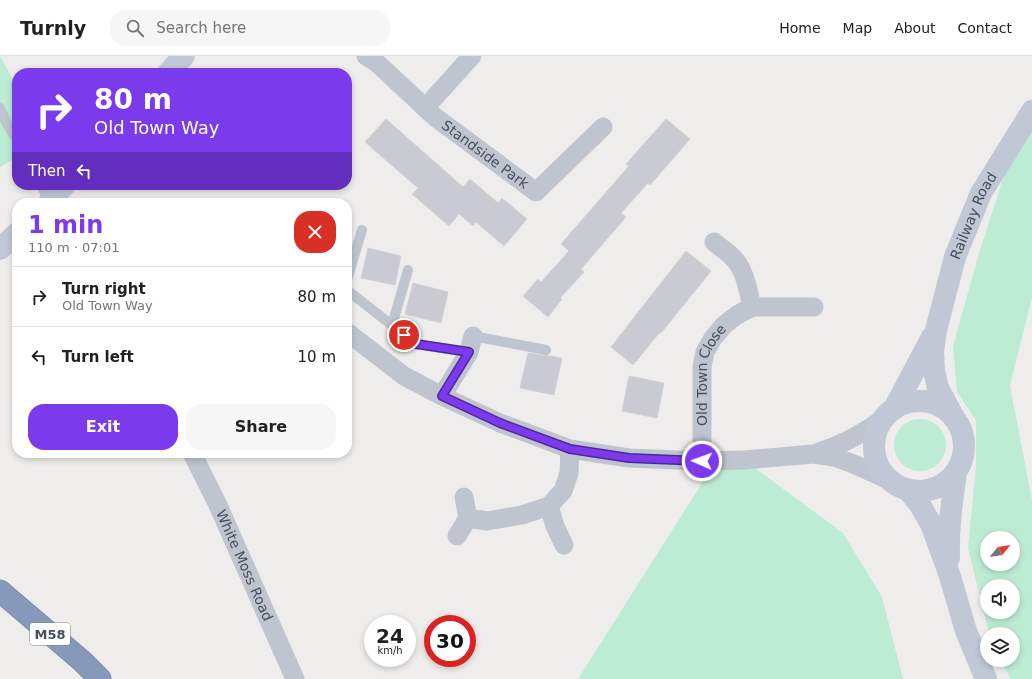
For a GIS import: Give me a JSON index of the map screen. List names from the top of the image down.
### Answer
{
  "streets": {
    "highway": ["M58"],
    "main road": ["Railway Road"],
    "street": ["Standside Park", "Old Town Close", "White Moss Road"]
  },
  "north": "top right",
  "page": {
    "header": "Turnly",
    "search": "Search here",
    "nav": [
      "Home",
      "Map",
      "About",
      "Contact"
    ],
    "turn": ["80 m", "Old Town Way"],
    "then": "Then",
    "heading": ["1 min", "110 m · 07:01"],
    "list": [
      {
        "name": "Turn right",
        "note": "Old Town Way",
        "value": "80 m"
      },
      {
        "name": "Turn left",
        "value": "10 m"
      }
    ],
    "buttons": ["Exit", "Share"],
    "speed": "24 km/h",
    "limit": "30"
  }
}
